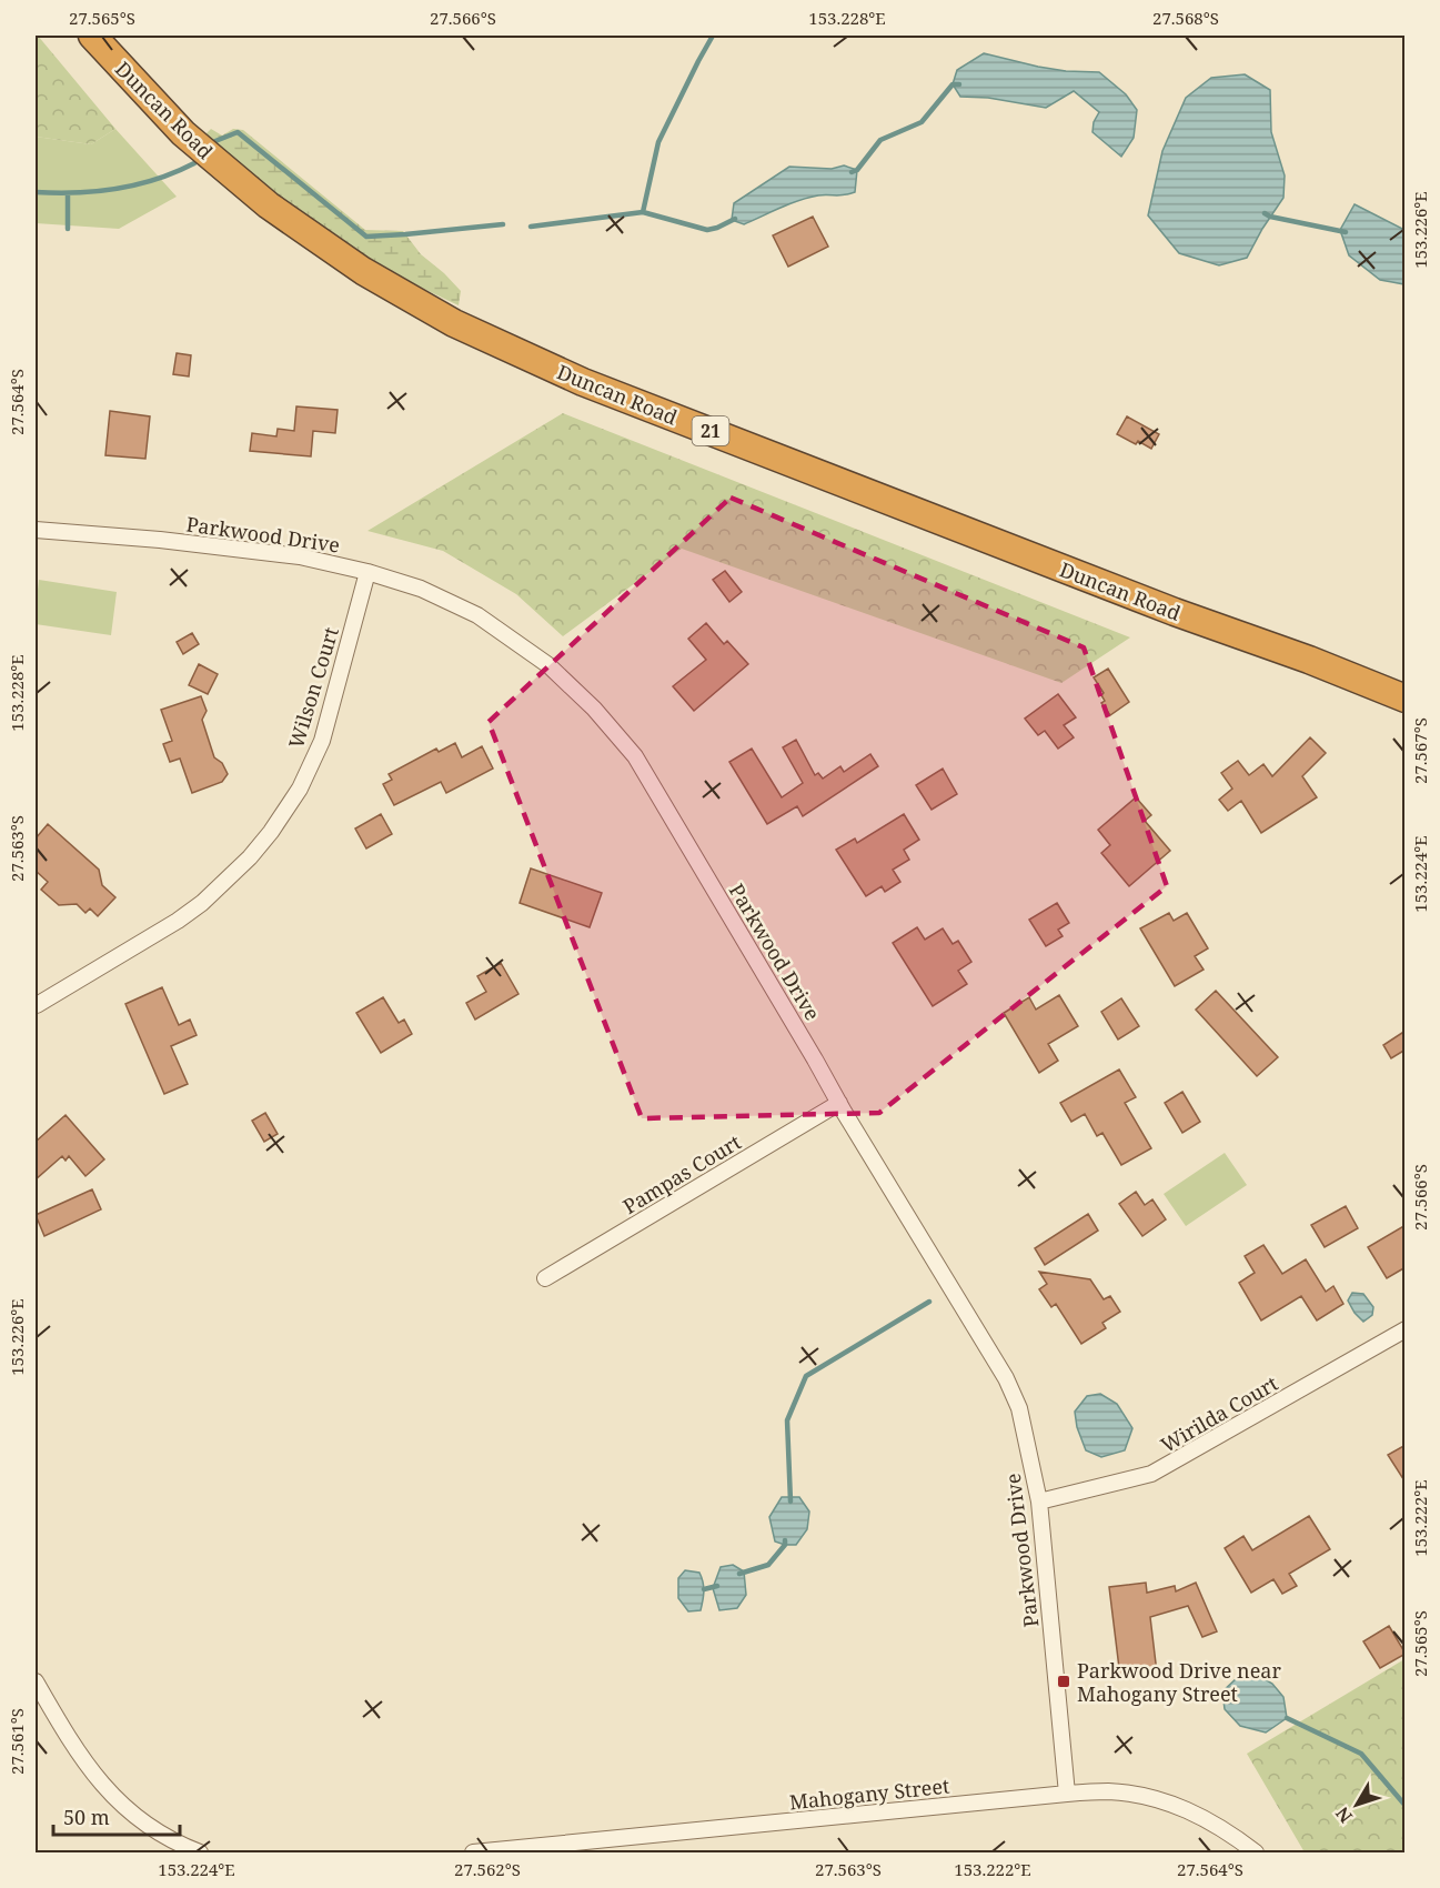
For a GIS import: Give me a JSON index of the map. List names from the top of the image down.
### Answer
{
  "streets": {
    "highway": ["Duncan Road", "21"],
    "street": [
      "Parkwood Drive",
      "Wilson Court",
      "Pampas Court",
      "Wirilda Court",
      "Mahogany Street"
    ]
  },
  "crossings": [
    ["Parkwood Drive", "Wilson Court"],
    ["Parkwood Drive", "Pampas Court"],
    ["Parkwood Drive", "Wirilda Court"],
    ["Parkwood Drive", "Mahogany Street"]
  ],
  "places": {
    "transit": ["Parkwood Drive near Mahogany Street"]
  },
  "scale_bar": "50 m",
  "north": "bottom left",
  "coordinates": [
    "27.565°S",
    "27.566°S",
    "153.228°E",
    "27.568°S",
    "153.226°E",
    "27.564°S",
    "27.567°S",
    "27.563°S",
    "153.224°E",
    "153.222°E",
    "27.561°S",
    "27.562°S"
  ]
}
